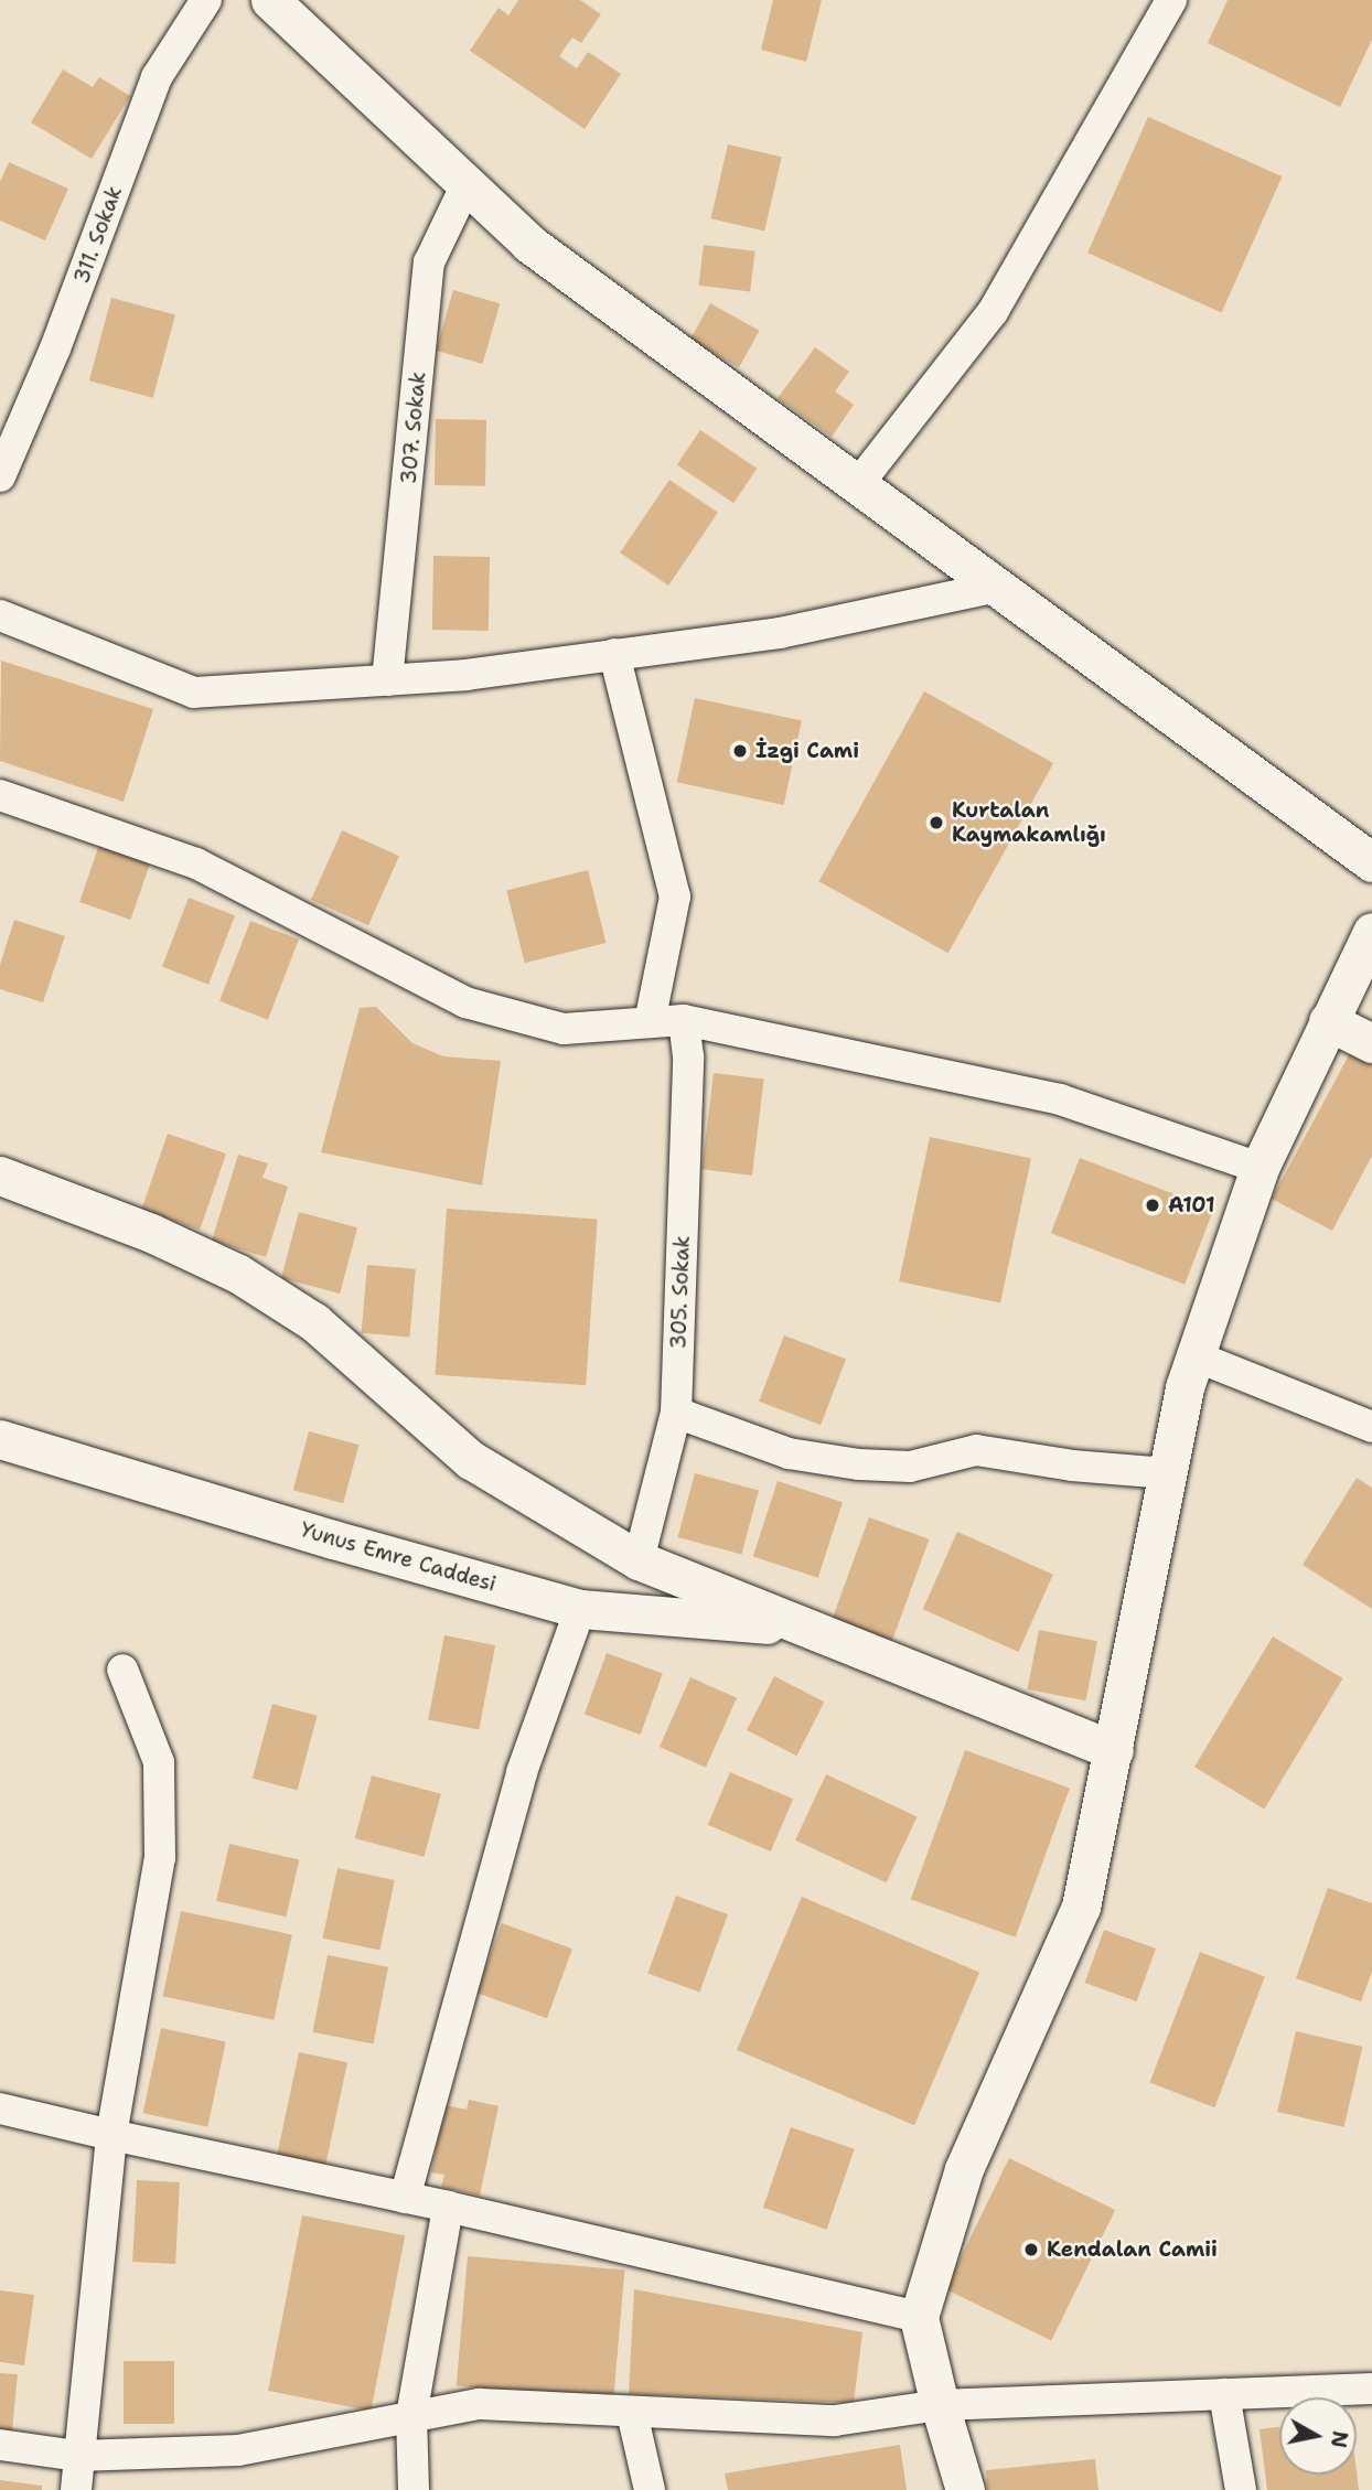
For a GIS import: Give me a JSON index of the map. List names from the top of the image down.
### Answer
{
  "streets": {
    "street": [
      "311. Sokak",
      "307. Sokak",
      "305. Sokak",
      "Yunus Emre Caddesi"
    ]
  },
  "places": [
    "İzgi Cami",
    "Kurtalan Kaymakamlığı",
    "A101",
    "Kendalan Camii"
  ],
  "north": "right"
}
